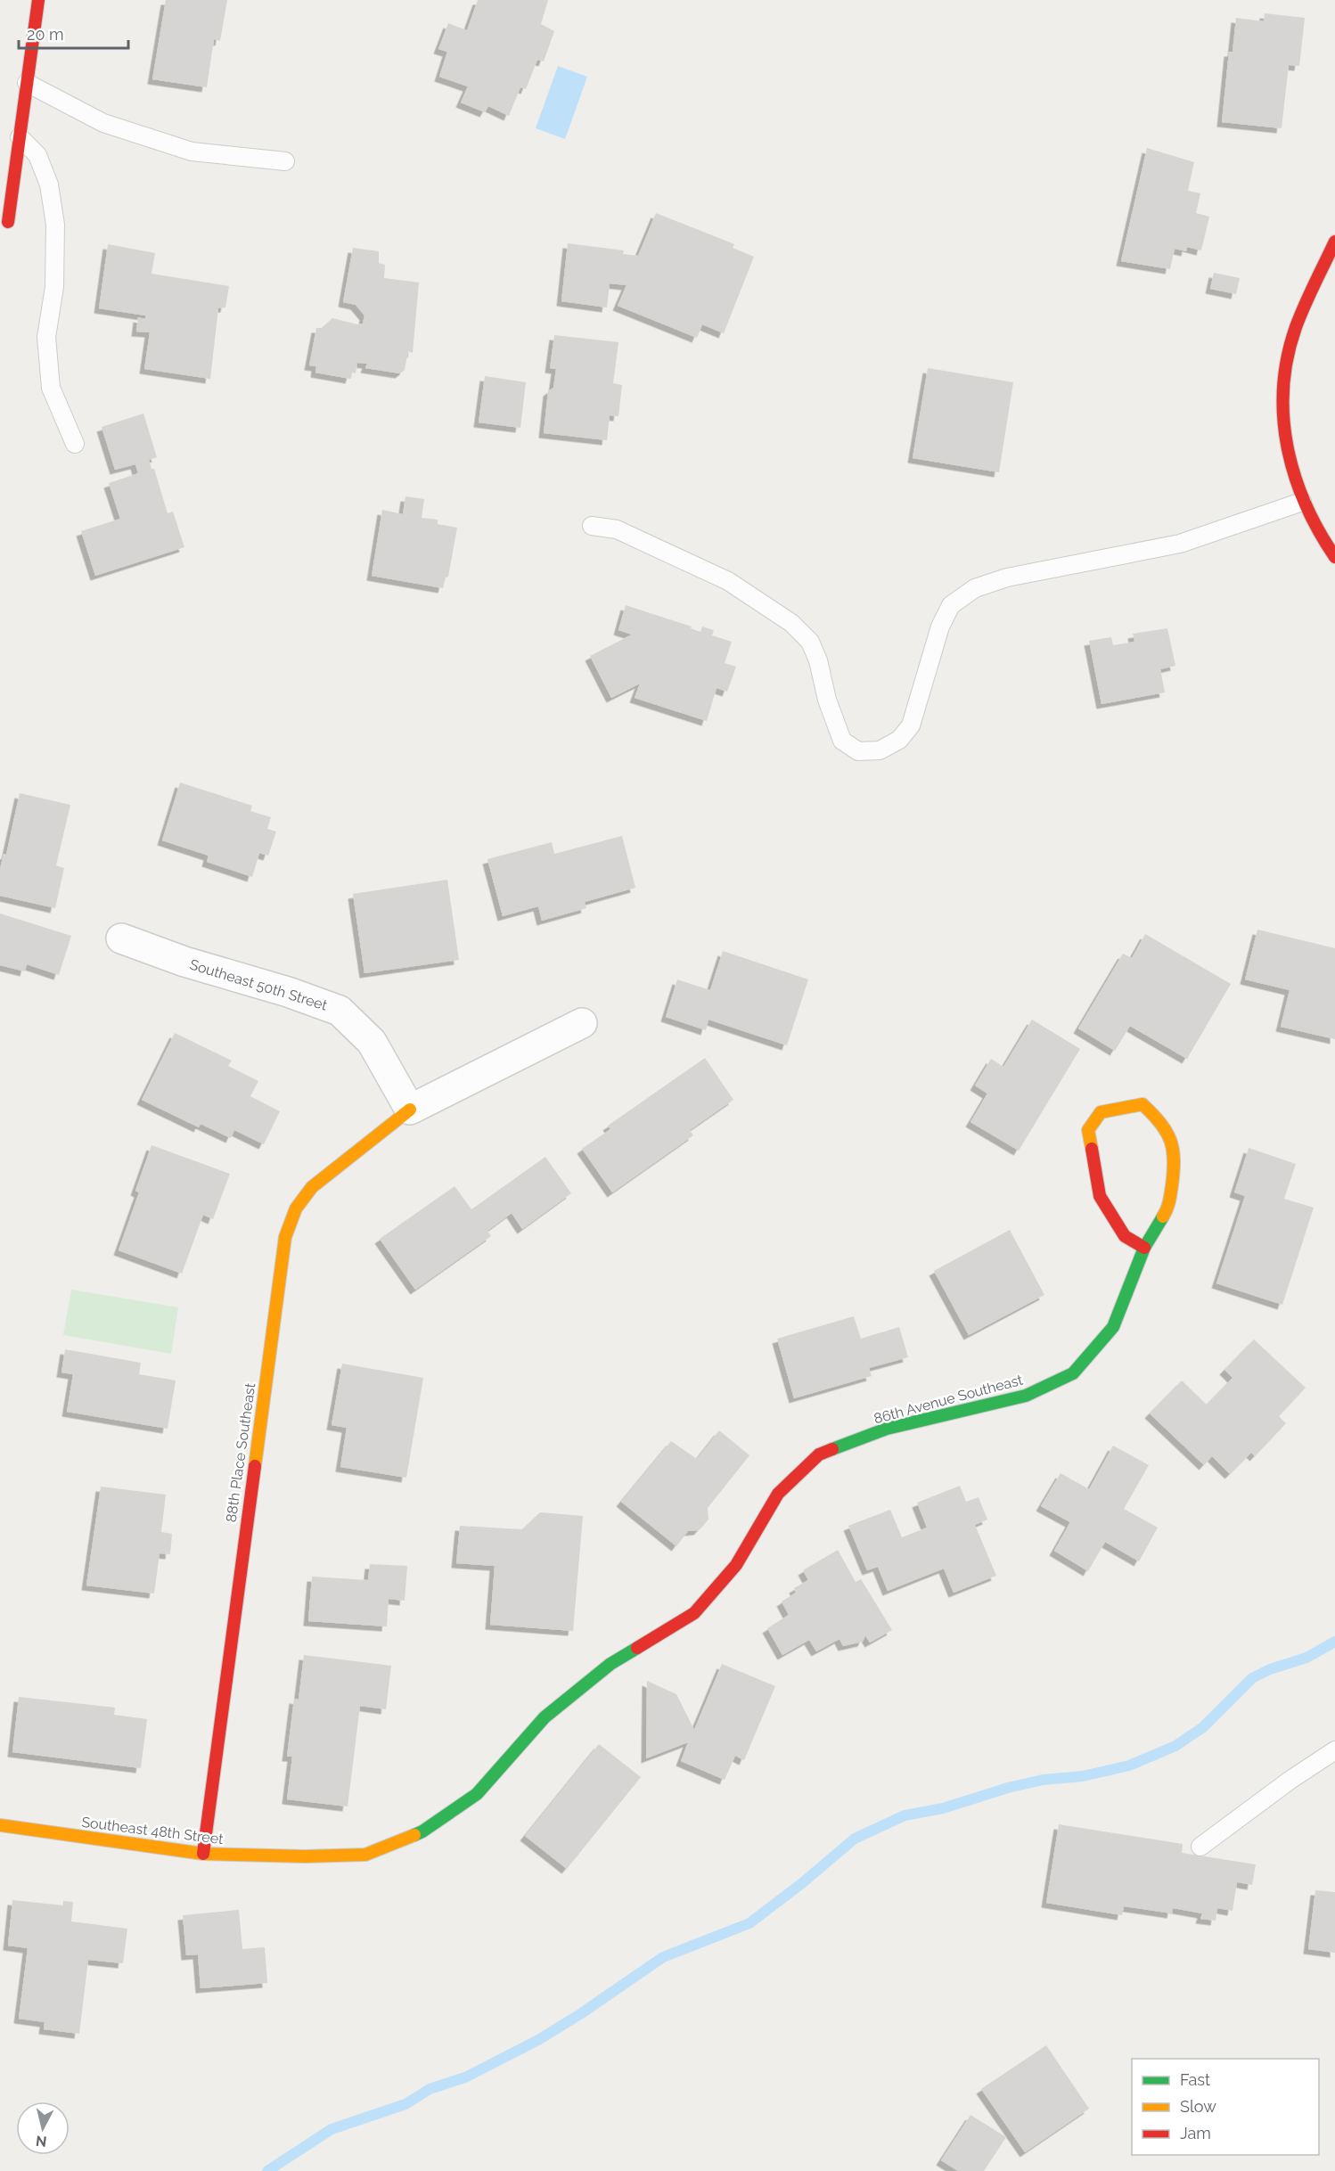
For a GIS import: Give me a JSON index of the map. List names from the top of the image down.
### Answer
{
  "streets": {
    "street": [
      "Southeast 50th Street",
      "86th Avenue Southeast",
      "88th Place Southeast",
      "Southeast 48th Street"
    ]
  },
  "crossings": [
    ["Southeast 50th Street", "88th Place Southeast"],
    ["86th Avenue Southeast", "Southeast 48th Street"],
    ["88th Place Southeast", "Southeast 48th Street"]
  ],
  "legend": ["Fast", "Slow", "Jam"],
  "scale_bar": "20 m",
  "north": "bottom"
}
